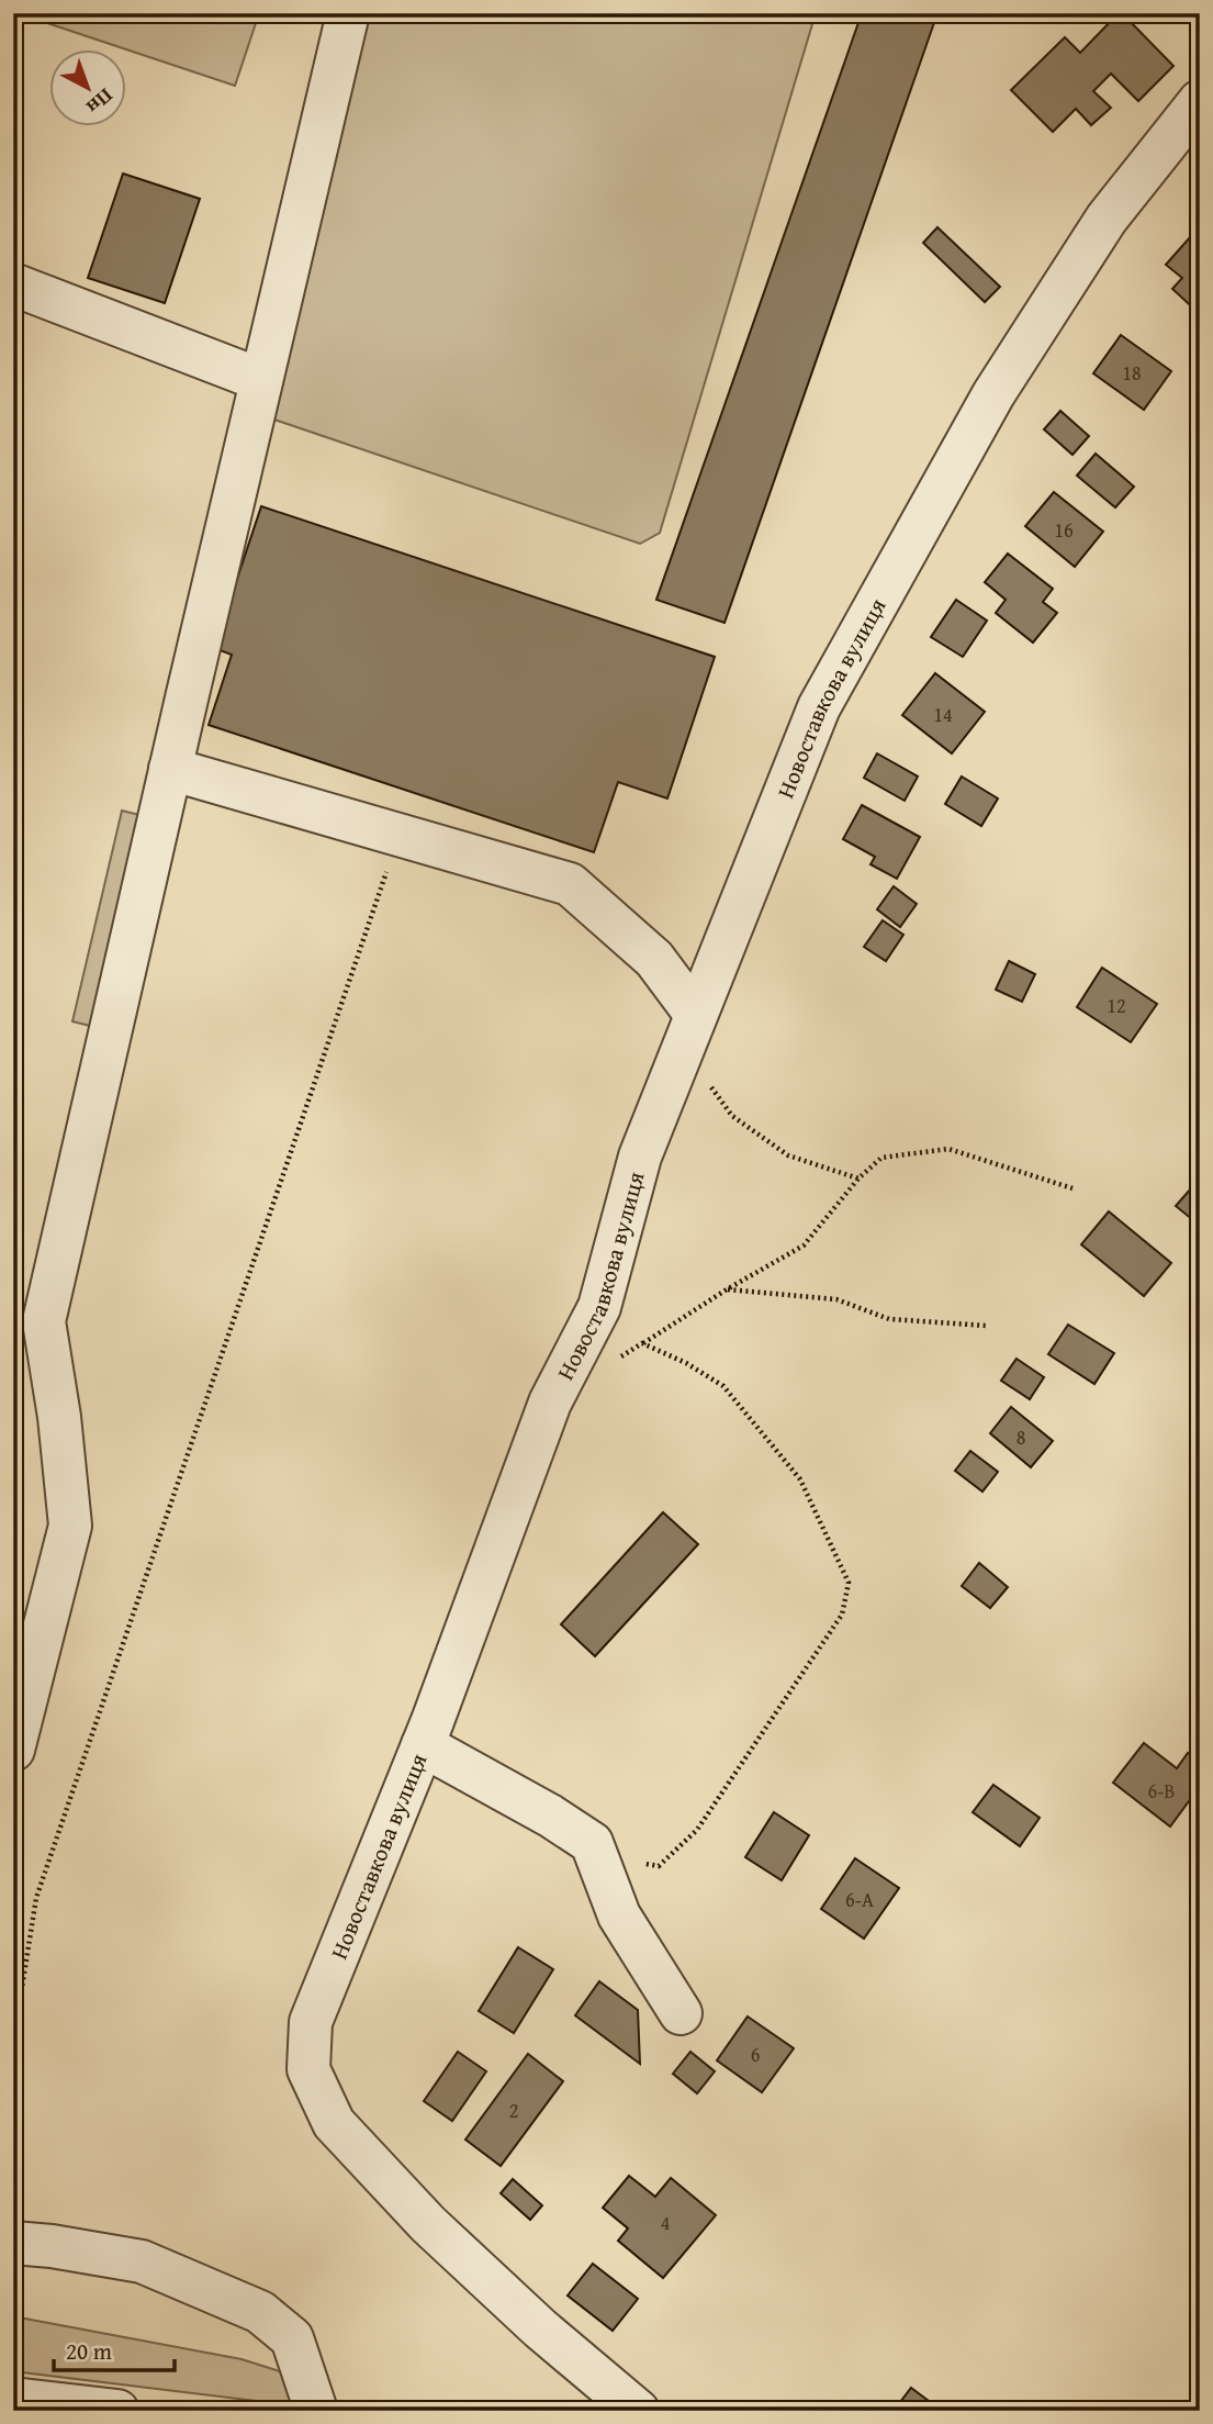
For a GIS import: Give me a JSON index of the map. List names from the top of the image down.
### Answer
{
  "streets": {
    "street": ["Новоставкова вулиця"]
  },
  "house_numbers": [
    "18",
    "16",
    "14",
    "12",
    "8",
    "6-В",
    "6-А",
    "6",
    "2",
    "4"
  ],
  "scale_bar": "20 m",
  "north": "bottom right"
}
